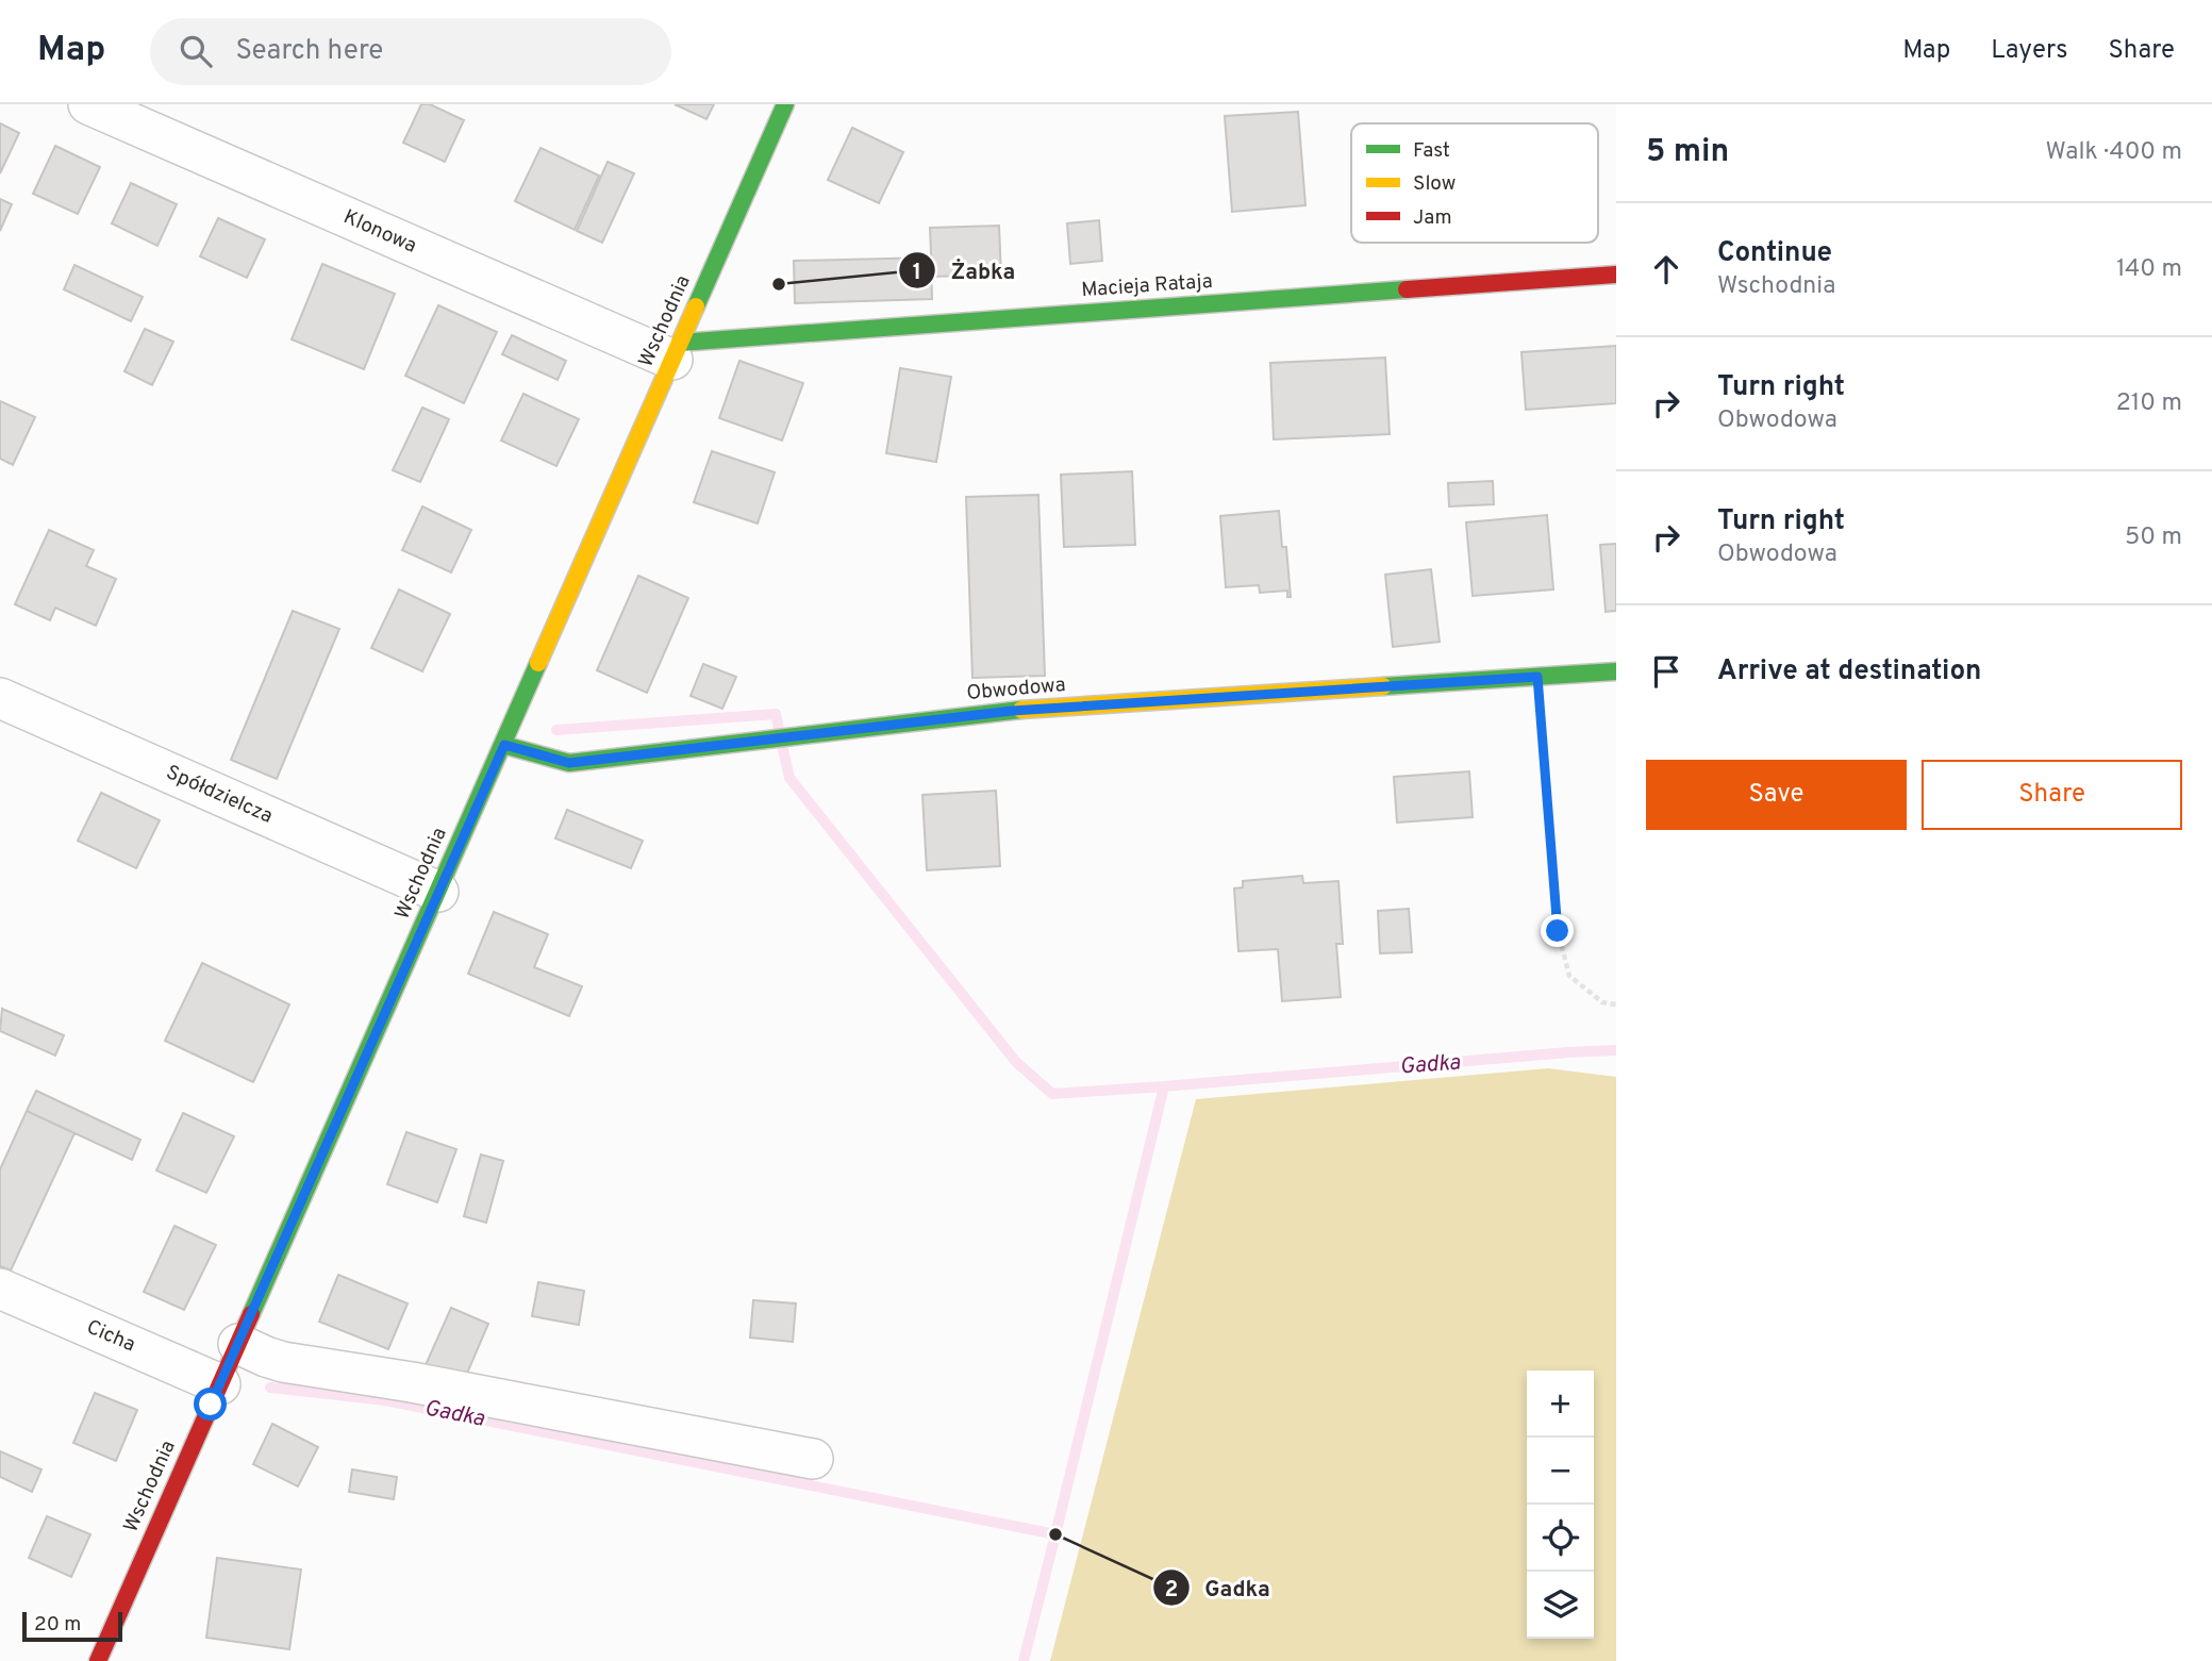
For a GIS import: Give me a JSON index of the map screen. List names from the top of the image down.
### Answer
{
  "streets": {
    "street": [
      "Klonowa",
      "Macieja Rataja",
      "Wschodnia",
      "Obwodowa",
      "Spółdzielcza",
      "Cicha"
    ]
  },
  "crossings": [
    ["Klonowa", "Macieja Rataja"],
    ["Klonowa", "Wschodnia"],
    ["Macieja Rataja", "Wschodnia"],
    ["Wschodnia", "Obwodowa"],
    ["Wschodnia", "Spółdzielcza"],
    ["Wschodnia", "Cicha"]
  ],
  "water": ["Gadka"],
  "places": ["Żabka", "Gadka"],
  "legend": ["Fast", "Slow", "Jam"],
  "scale_bar": "20 m",
  "page": {
    "header": "Map",
    "search": "Search here",
    "nav": ["Map", "Layers", "Share"],
    "heading": ["5 min", "Walk · 400 m"],
    "list": [
      ["Continue", "Wschodnia", "140 m"],
      ["Turn right", "Obwodowa", "210 m"],
      ["Turn right", "Obwodowa", "50 m"],
      "Arrive at destination"
    ],
    "buttons": ["Save", "Share"],
    "map_buttons": ["+", "−"],
    "scale": "20 m"
  }
}
